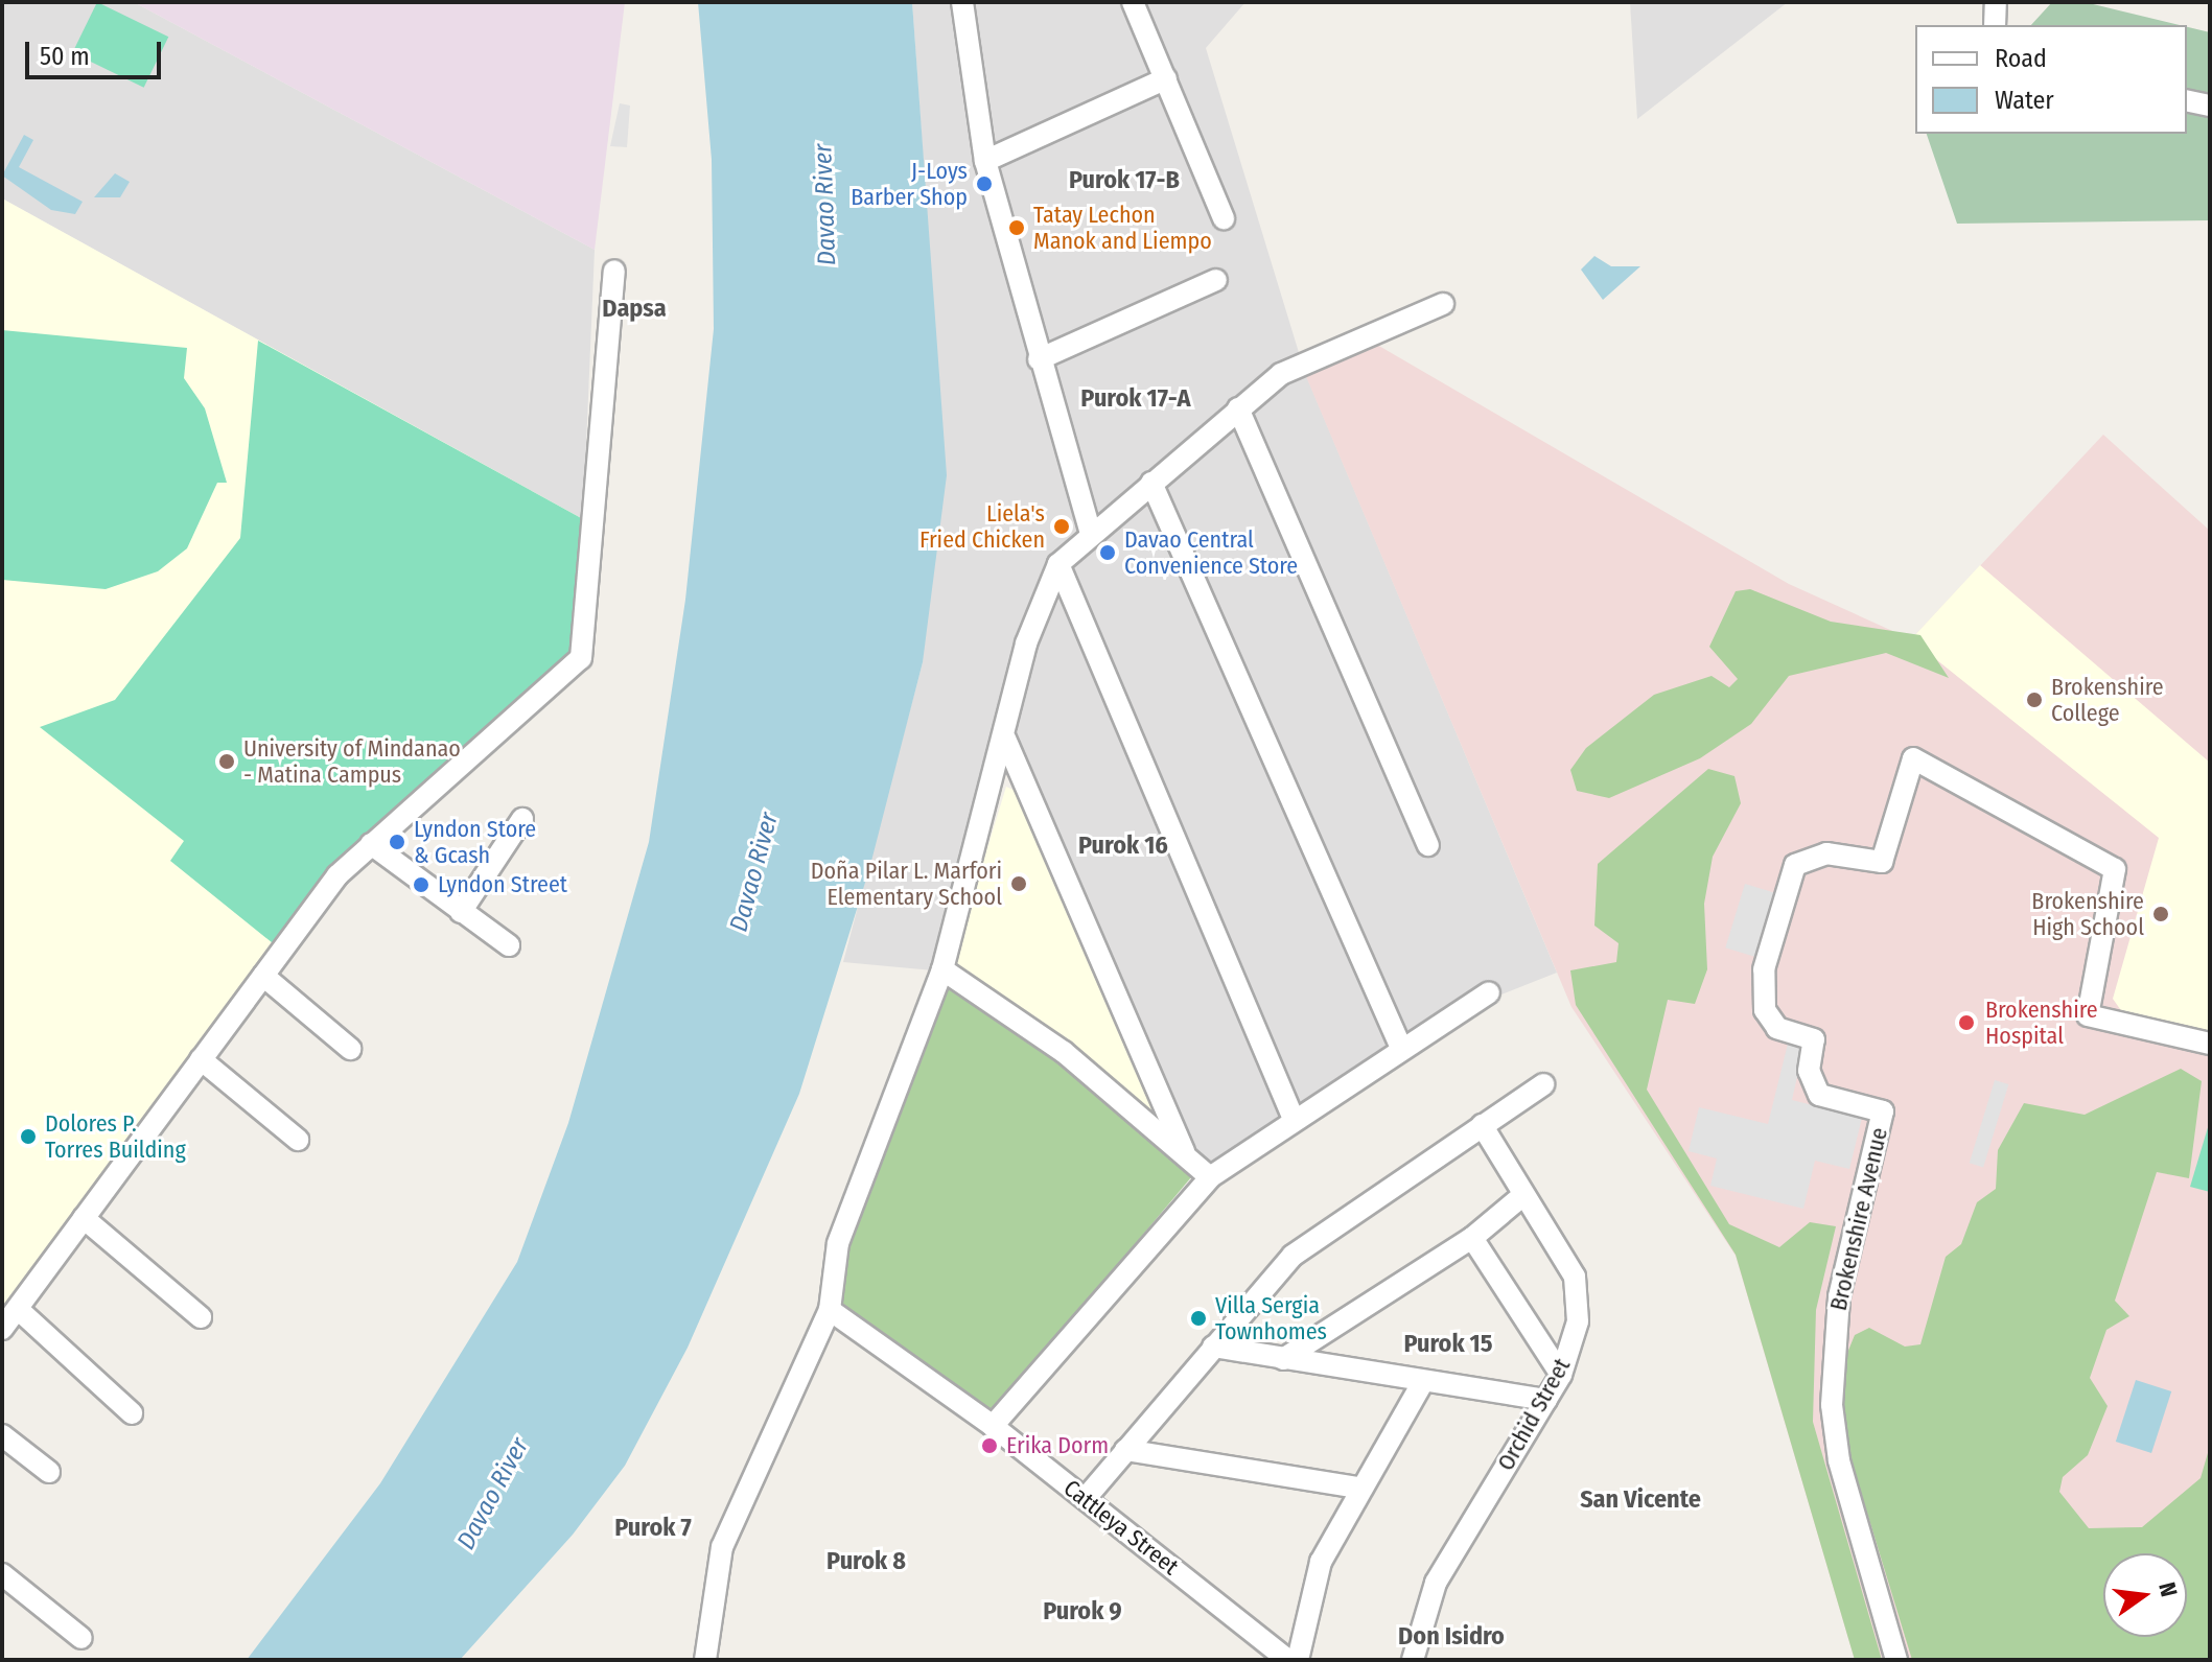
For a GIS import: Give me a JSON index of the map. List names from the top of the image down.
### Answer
{
  "streets": {
    "street": ["Brokenshire Avenue", "Orchid Street", "Cattleya Street"]
  },
  "districts": [
    "Purok 17-B",
    "Dapsa",
    "Purok 17-A",
    "Purok 16",
    "Purok 15",
    "San Vicente",
    "Purok 7",
    "Purok 8",
    "Purok 9",
    "Don Isidro"
  ],
  "water": ["Davao River"],
  "places": [
    "J-Loys Barber Shop",
    "Tatay Lechon Manok and Liempo",
    "Liela's Fried Chicken",
    "Davao Central Convenience Store",
    "Brokenshire College",
    "University of Mindanao - Matina Campus",
    "Lyndon Store & Gcash",
    "Doña Pilar L. Marfori Elementary School",
    "Lyndon Street",
    "Brokenshire High School",
    "Brokenshire Hospital",
    "Dolores P. Torres Building",
    "Villa Sergia Townhomes",
    "Erika Dorm"
  ],
  "legend": ["Road", "Water"],
  "scale_bar": "50 m",
  "north": "right"
}
